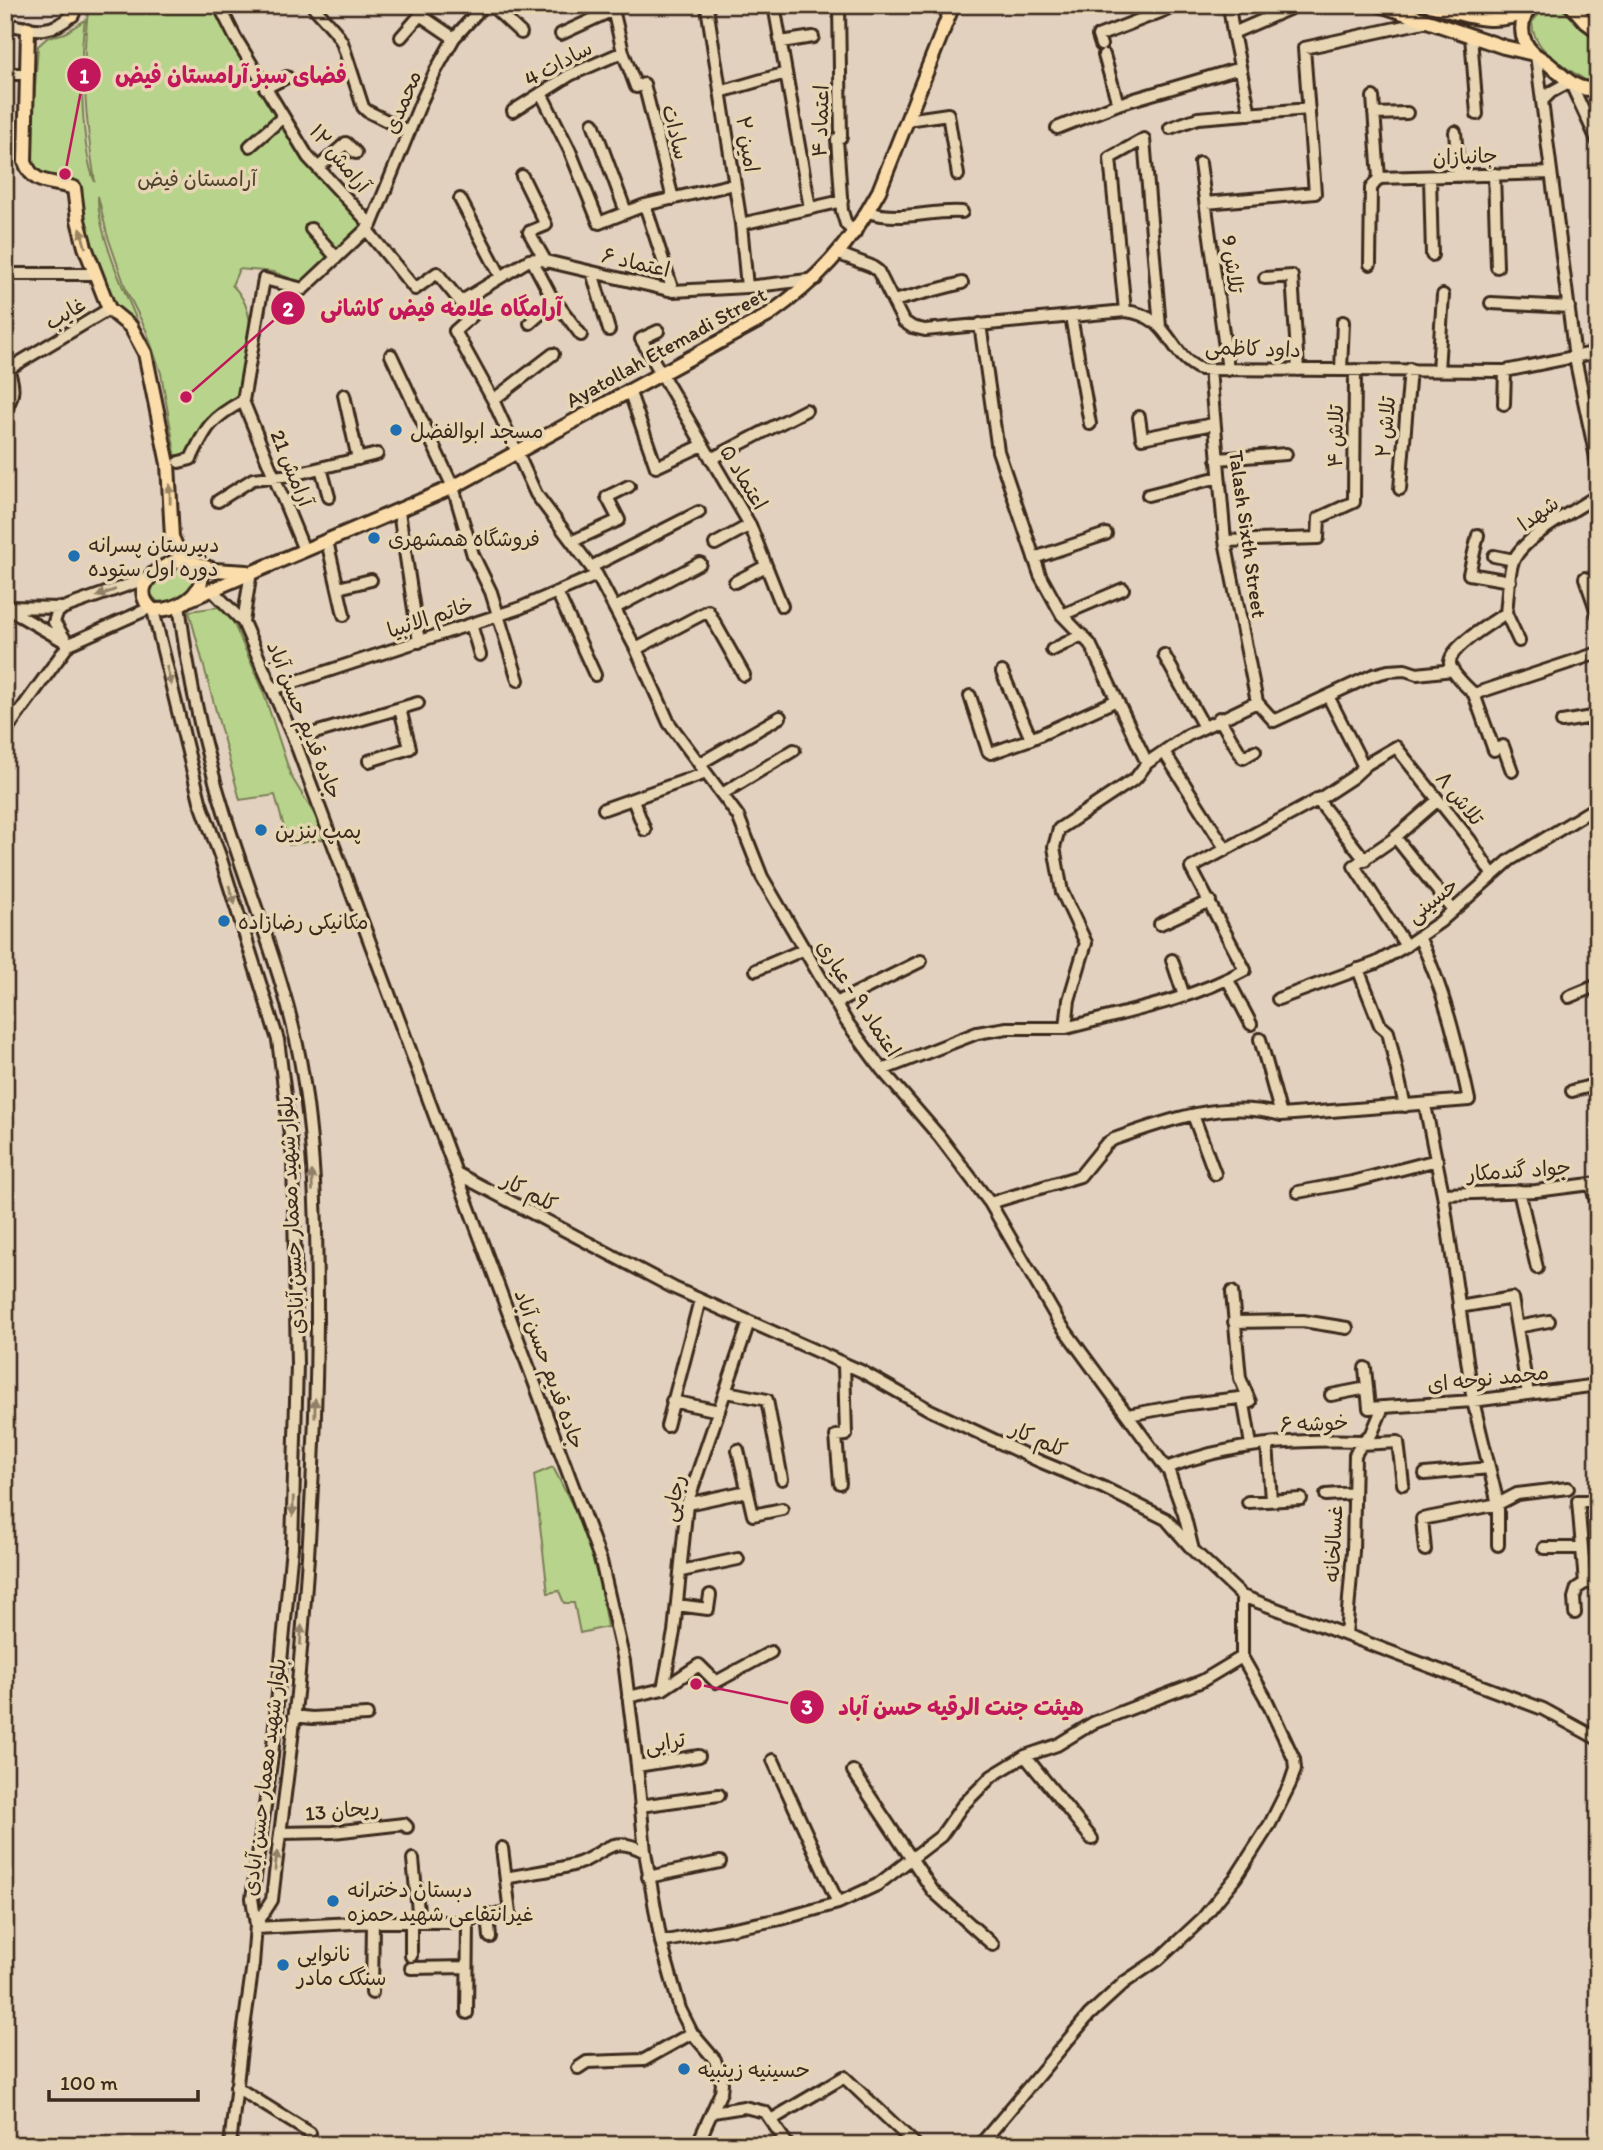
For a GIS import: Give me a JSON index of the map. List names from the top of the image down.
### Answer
{
  "streets": {
    "main road": ["Ayatollah Etemadi Street"],
    "street": [
      "سادات 4",
      "محمدی",
      "اعتماد ۴",
      "سادات",
      "امین ۲",
      "جانبازان",
      "آرامش ۱۲",
      "اعتماد ۶",
      "تلاش 9",
      "غایب",
      "داود کاظمی",
      "تلاش ۲",
      "تلاش ۴",
      "آرامش 21",
      "اعتماد ۵",
      "شهدا",
      "Talash Sixth Street",
      "خاتم الانبیا",
      "جاده قدیم حسن آباد",
      "تلاش ۸",
      "حسینی",
      "اعتماد ۹ - عیاری",
      "جواد گندمکار",
      "کلم کار",
      "بلوار شهید معمار حسن آبادی",
      "محمد نوحه ای",
      "خوشه ۶",
      "رجایی",
      "غسالخانه",
      "ترابی",
      "ریحان 13"
    ]
  },
  "crossings": [
    ["سادات 4", "سادات"],
    ["محمدی", "آرامش ۱۲"],
    ["اعتماد ۴", "Ayatollah Etemadi Street"],
    ["امین ۲", "اعتماد ۶"],
    ["آرامش ۱۲", "اعتماد ۹ - عیاری"],
    ["اعتماد ۶", "Ayatollah Etemadi Street"],
    ["تلاش 9", "داود کاظمی"],
    ["Ayatollah Etemadi Street", "داود کاظمی"],
    ["Ayatollah Etemadi Street", "آرامش 21"],
    ["Ayatollah Etemadi Street", "اعتماد ۵"],
    ["Ayatollah Etemadi Street", "جاده قدیم حسن آباد"],
    ["Ayatollah Etemadi Street", "اعتماد ۹ - عیاری"],
    ["Ayatollah Etemadi Street", "بلوار شهید معمار حسن آبادی"],
    ["داود کاظمی", "تلاش ۲"],
    ["داود کاظمی", "تلاش ۴"],
    ["داود کاظمی", "Talash Sixth Street"],
    ["تلاش ۴", "Talash Sixth Street"],
    ["خاتم الانبیا", "جاده قدیم حسن آباد"],
    ["خاتم الانبیا", "اعتماد ۹ - عیاری"],
    ["جاده قدیم حسن آباد", "کلم کار"],
    ["جاده قدیم حسن آباد", "ترابی"],
    ["تلاش ۸", "حسینی"],
    ["اعتماد ۹ - عیاری", "کلم کار"],
    ["اعتماد ۹ - عیاری", "خوشه ۶"],
    ["کلم کار", "رجایی"],
    ["کلم کار", "غسالخانه"],
    ["بلوار شهید معمار حسن آبادی", "ریحان 13"],
    ["خوشه ۶", "غسالخانه"]
  ],
  "parks": ["آرامستان فیض"],
  "places": [
    "فضای سبز آرامستان فیض",
    "آرامگاه علامه فیض کاشانی",
    "مسجد ابوالفضل",
    "فروشگاه همشهری",
    "دبیرستان پسرانه دوره اول ستوده",
    "پمپ بنزین",
    "مکانیکی رضازاده",
    "هیئت جنت الرقیه حسن آباد",
    "دبستان دخترانه غیرانتفاعی شهید حمزه",
    "نانوایی سنگک مادر",
    "حسینیه زینبیه"
  ],
  "scale_bar": "100 m"
}
